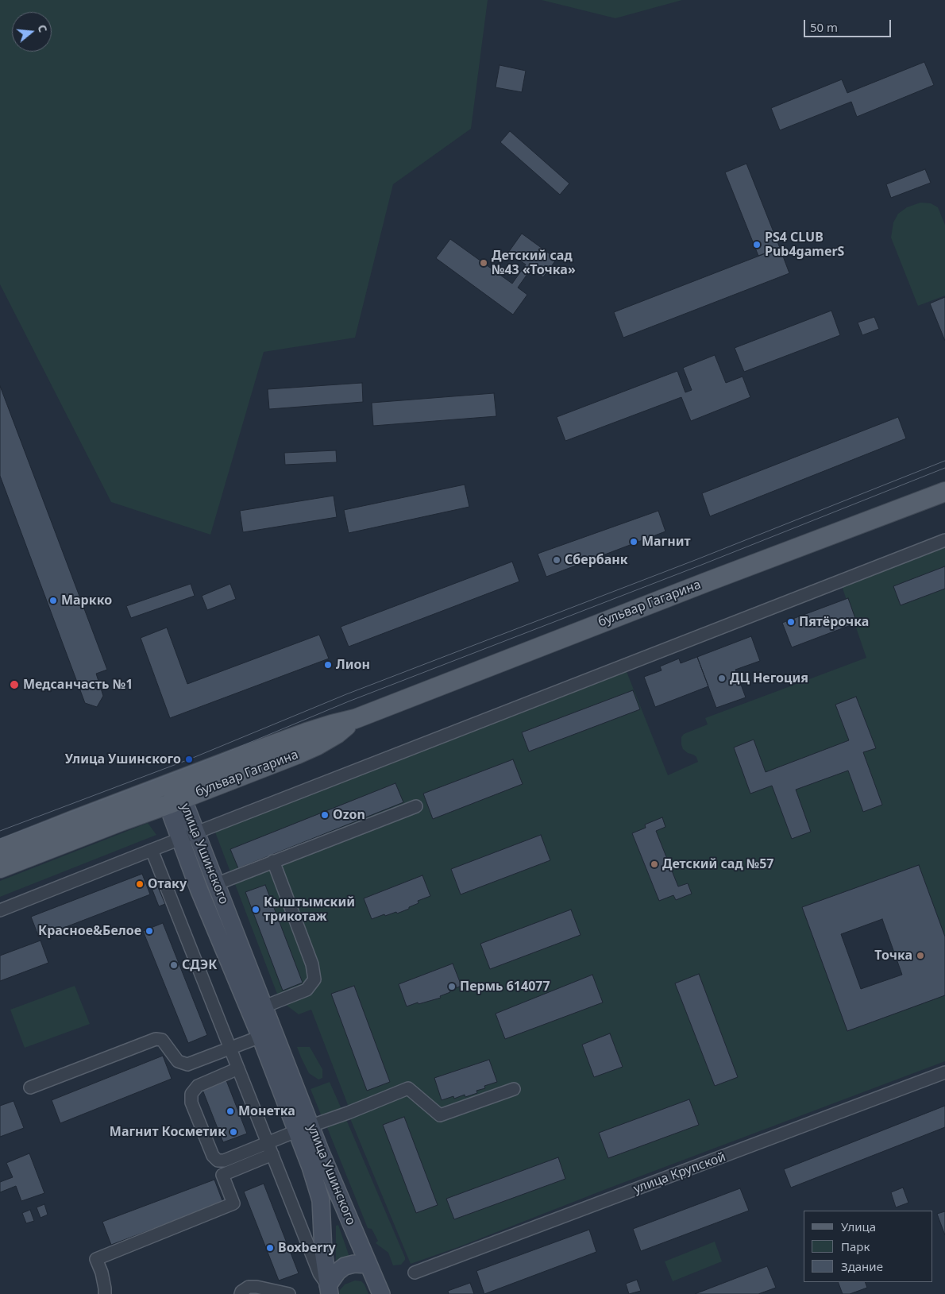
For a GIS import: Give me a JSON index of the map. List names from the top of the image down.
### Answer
{
  "streets": {
    "main road": ["бульвар Гагарина", "улица Ушинского"],
    "street": ["улица Крупской"]
  },
  "crossings": [
    ["бульвар Гагарина", "улица Ушинского"]
  ],
  "places": [
    "PS4 CLUB Pub4gamerS",
    "Детский сад №43 «Точка»",
    "Магнит",
    "Сбербанк",
    "Маркко",
    "Пятёрочка",
    "Лион",
    "ДЦ Негоция",
    "Медсанчасть №1",
    "Улица Ушинского",
    "Ozon",
    "Детский сад №57",
    "Отаку",
    "Кыштымский трикотаж",
    "Красное&Белое",
    "Точка",
    "СДЭК",
    "Пермь 614077",
    "Монетка",
    "Магнит Косметик",
    "Boxberry"
  ],
  "legend": ["Улица", "Парк", "Здание"],
  "scale_bar": "50 m",
  "north": "right"
}
